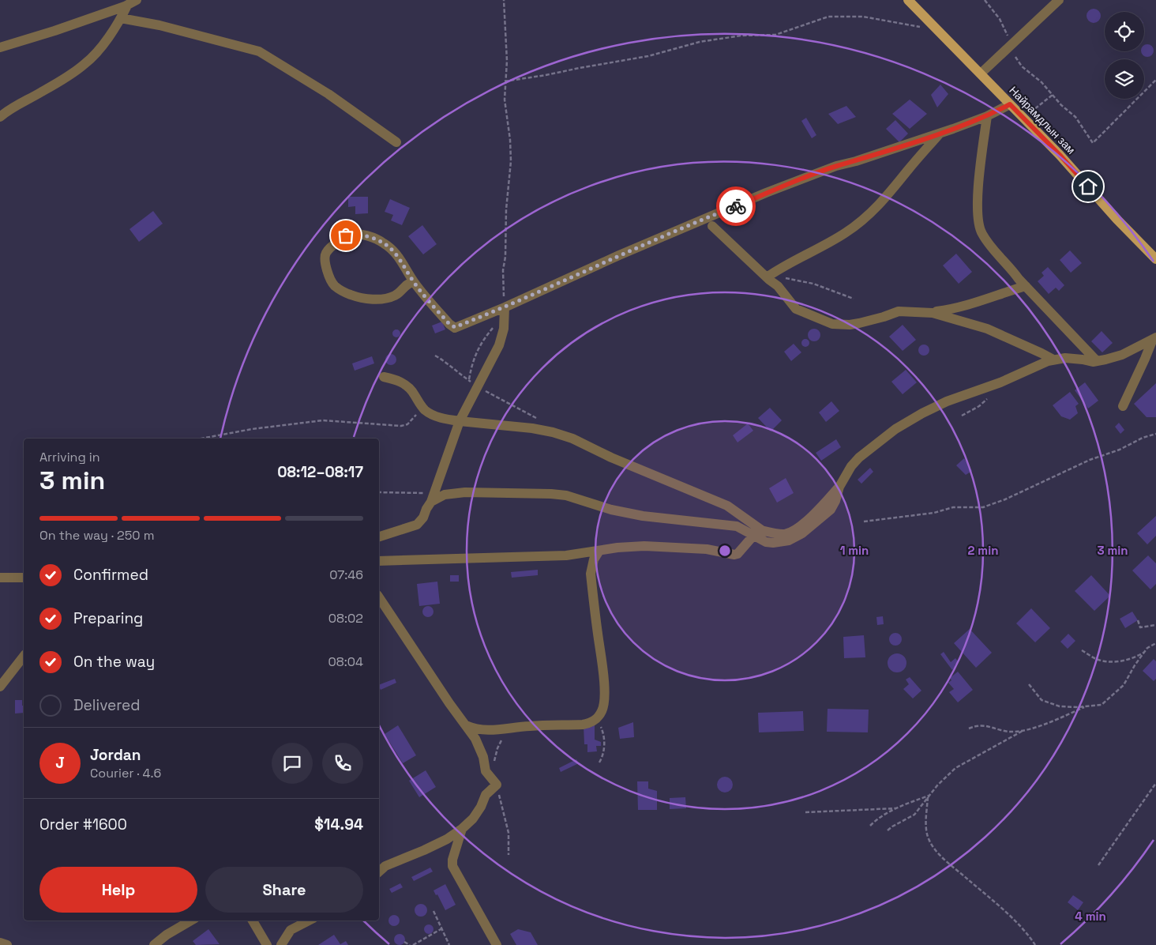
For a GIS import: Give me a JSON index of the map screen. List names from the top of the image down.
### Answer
{
  "streets": {
    "main road": ["Найрамдлын зам"]
  },
  "page": {
    "heading": ["3 min", "Arriving in", "08:12–08:17"],
    "panel": [
      "Jordan",
      "Courier · 4.6",
      "Order #1600",
      "$14.94"
    ],
    "bar": "On the way · 250 m",
    "list": [
      ["Confirmed", "07:46"],
      ["Preparing", "08:02"],
      ["On the way", "08:04"],
      "Delivered"
    ],
    "round": "J",
    "buttons": ["Help", "Share"]
  },
  "rings": [
    "1 min",
    "2 min",
    "3 min",
    "4 min"
  ]
}
